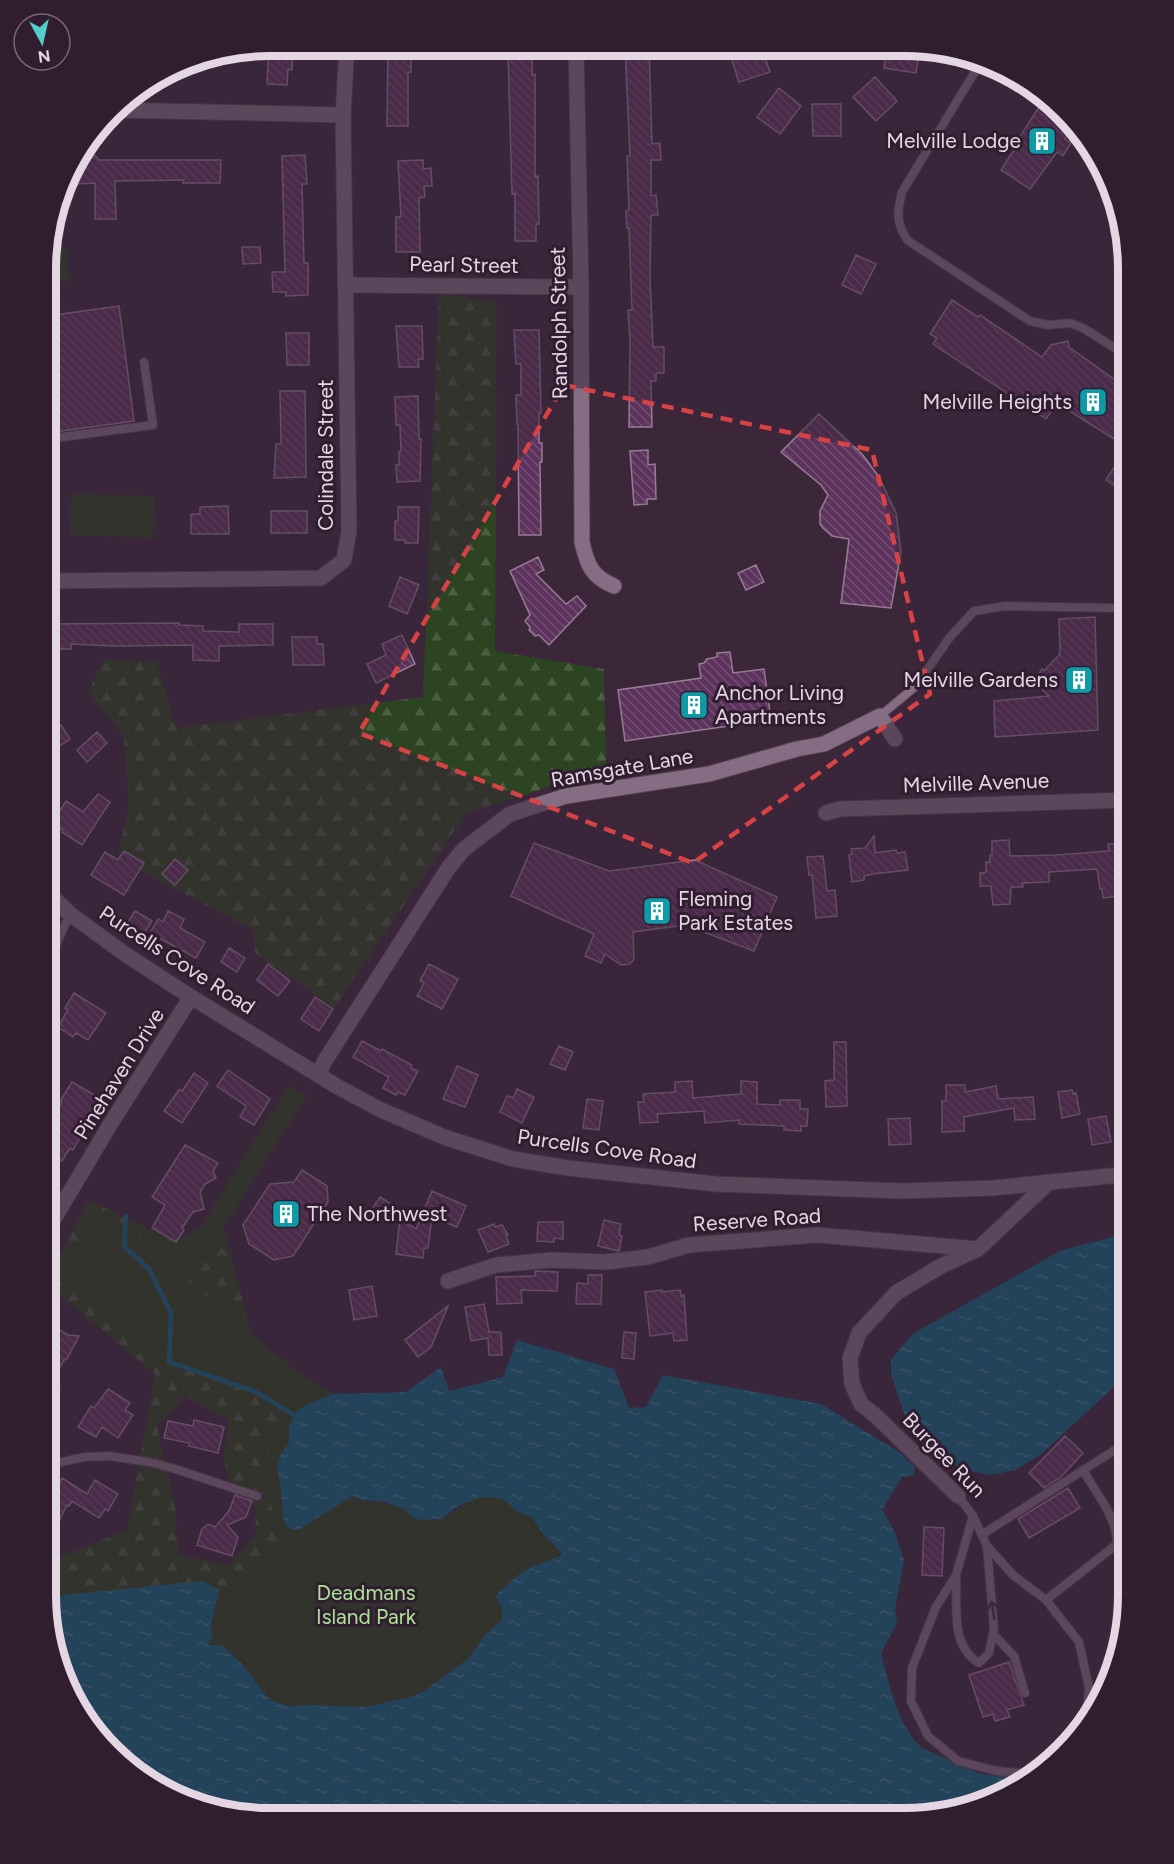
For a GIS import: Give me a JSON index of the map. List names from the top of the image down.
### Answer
{
  "streets": {
    "street": [
      "Pearl Street",
      "Randolph Street",
      "Colindale Street",
      "Ramsgate Lane",
      "Melville Avenue",
      "Purcells Cove Road",
      "Pinehaven Drive",
      "Reserve Road",
      "Burgee Run"
    ]
  },
  "crossings": [
    ["Pearl Street", "Randolph Street"],
    ["Pearl Street", "Colindale Street"],
    ["Ramsgate Lane", "Purcells Cove Road"],
    ["Purcells Cove Road", "Pinehaven Drive"],
    ["Reserve Road", "Burgee Run"]
  ],
  "parks": ["Deadmans Island Park"],
  "places": {
    "building": [
      "Melville Lodge",
      "Melville Heights",
      "Melville Gardens",
      "Anchor Living Apartments",
      "Fleming Park Estates",
      "The Northwest"
    ]
  },
  "north": "bottom"
}
